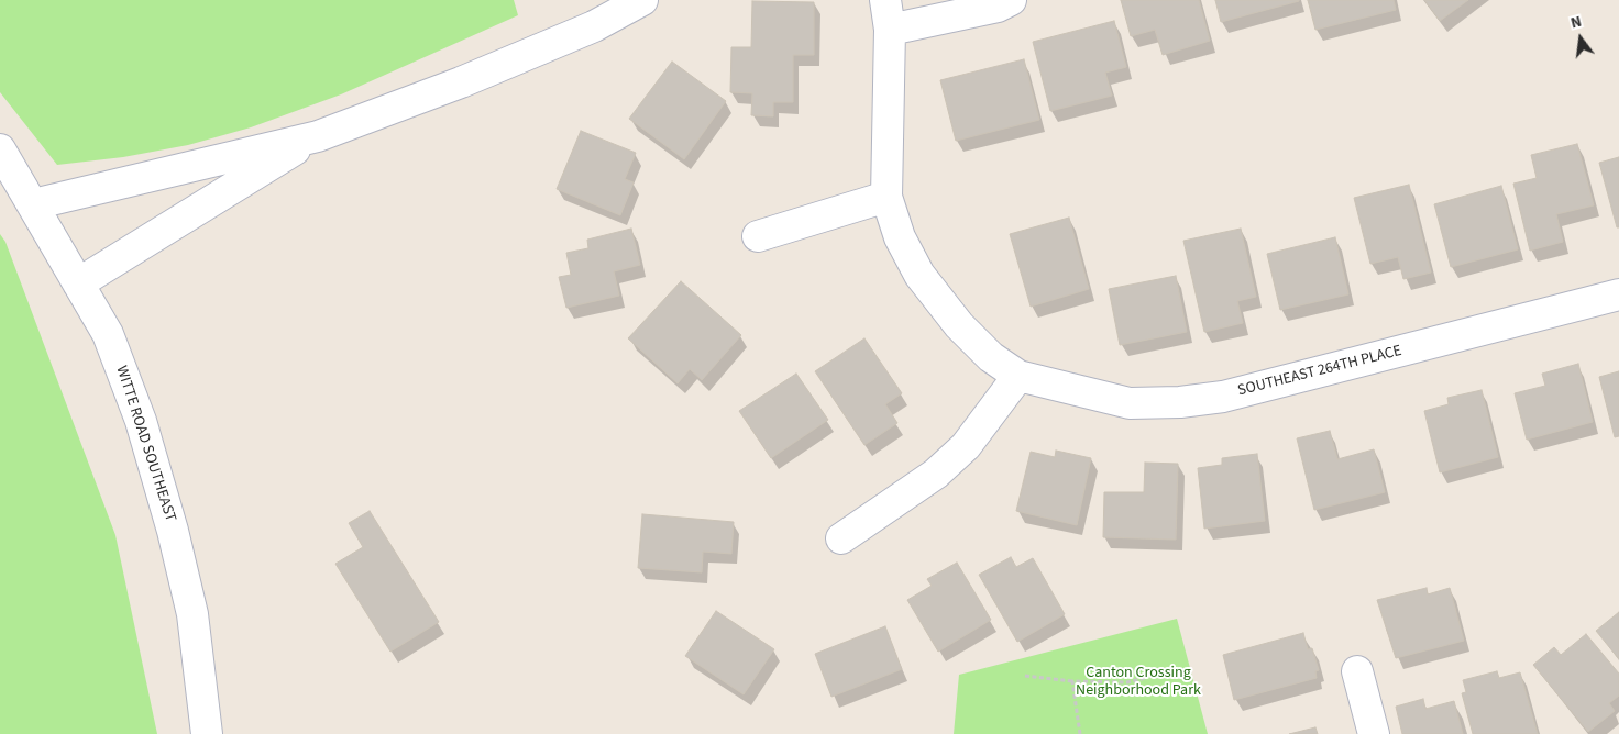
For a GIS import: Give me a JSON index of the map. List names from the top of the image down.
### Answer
{
  "streets": {
    "street": ["SOUTHEAST 264TH PLACE", "WITTE ROAD SOUTHEAST"]
  },
  "parks": ["Canton Crossing Neighborhood Park"],
  "north": "top"
}
